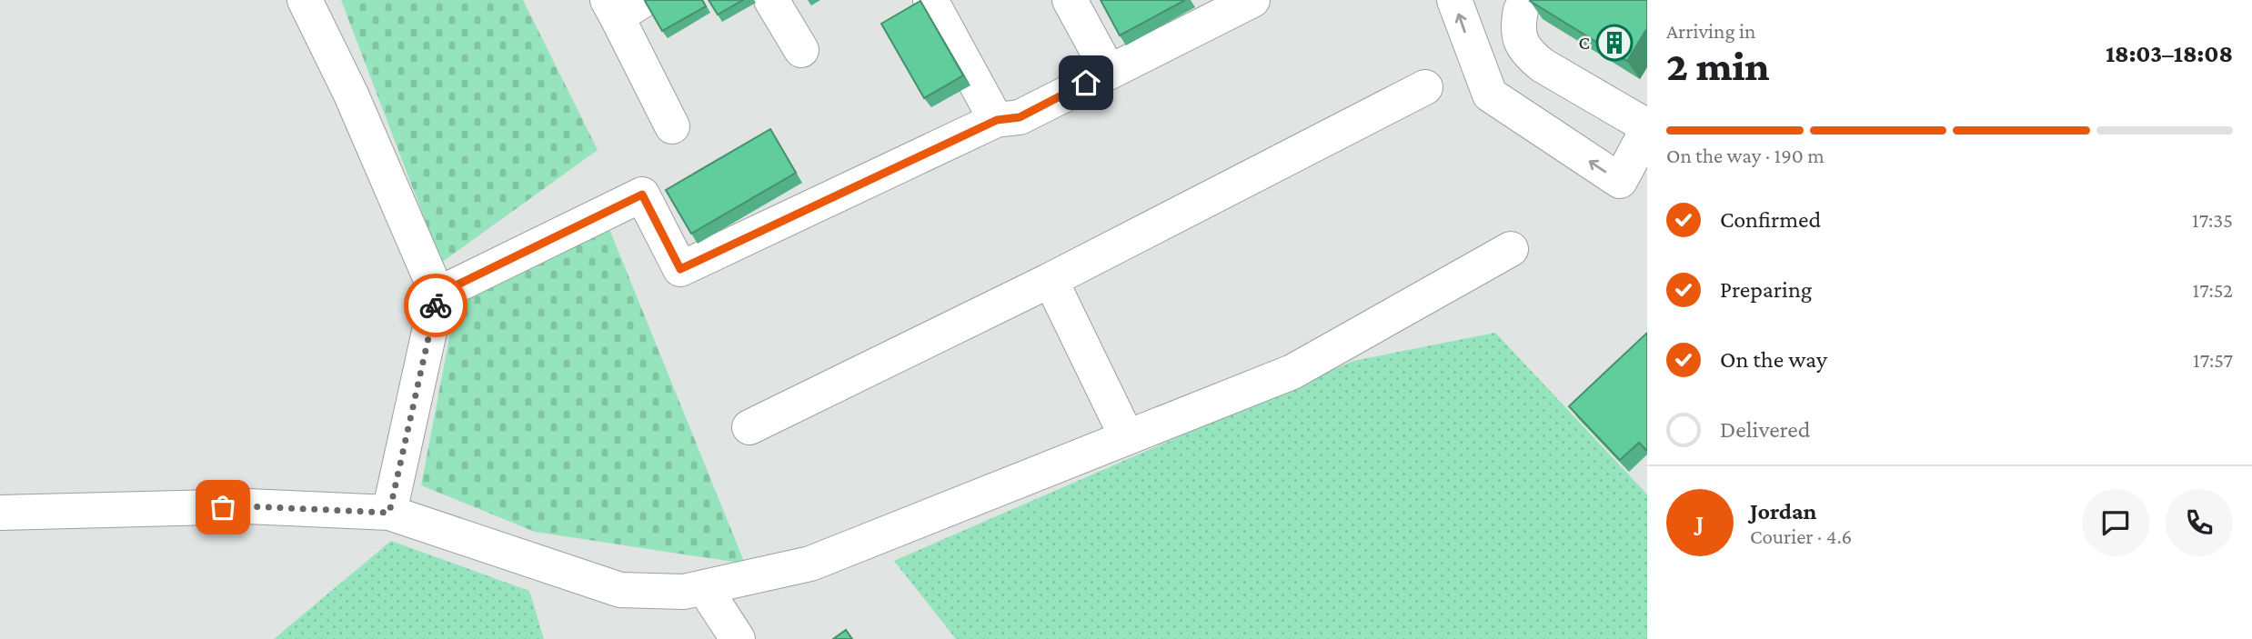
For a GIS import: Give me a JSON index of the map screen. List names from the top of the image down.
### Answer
{
  "places": {
    "building": ["C"]
  },
  "page": {
    "heading": ["2 min", "Arriving in", "18:03–18:08"],
    "panel": ["Jordan", "Courier · 4.6"],
    "bar": "On the way · 190 m",
    "list": [
      ["Confirmed", "17:35"],
      ["Preparing", "17:52"],
      ["On the way", "17:57"],
      "Delivered"
    ],
    "round": "J"
  }
}
